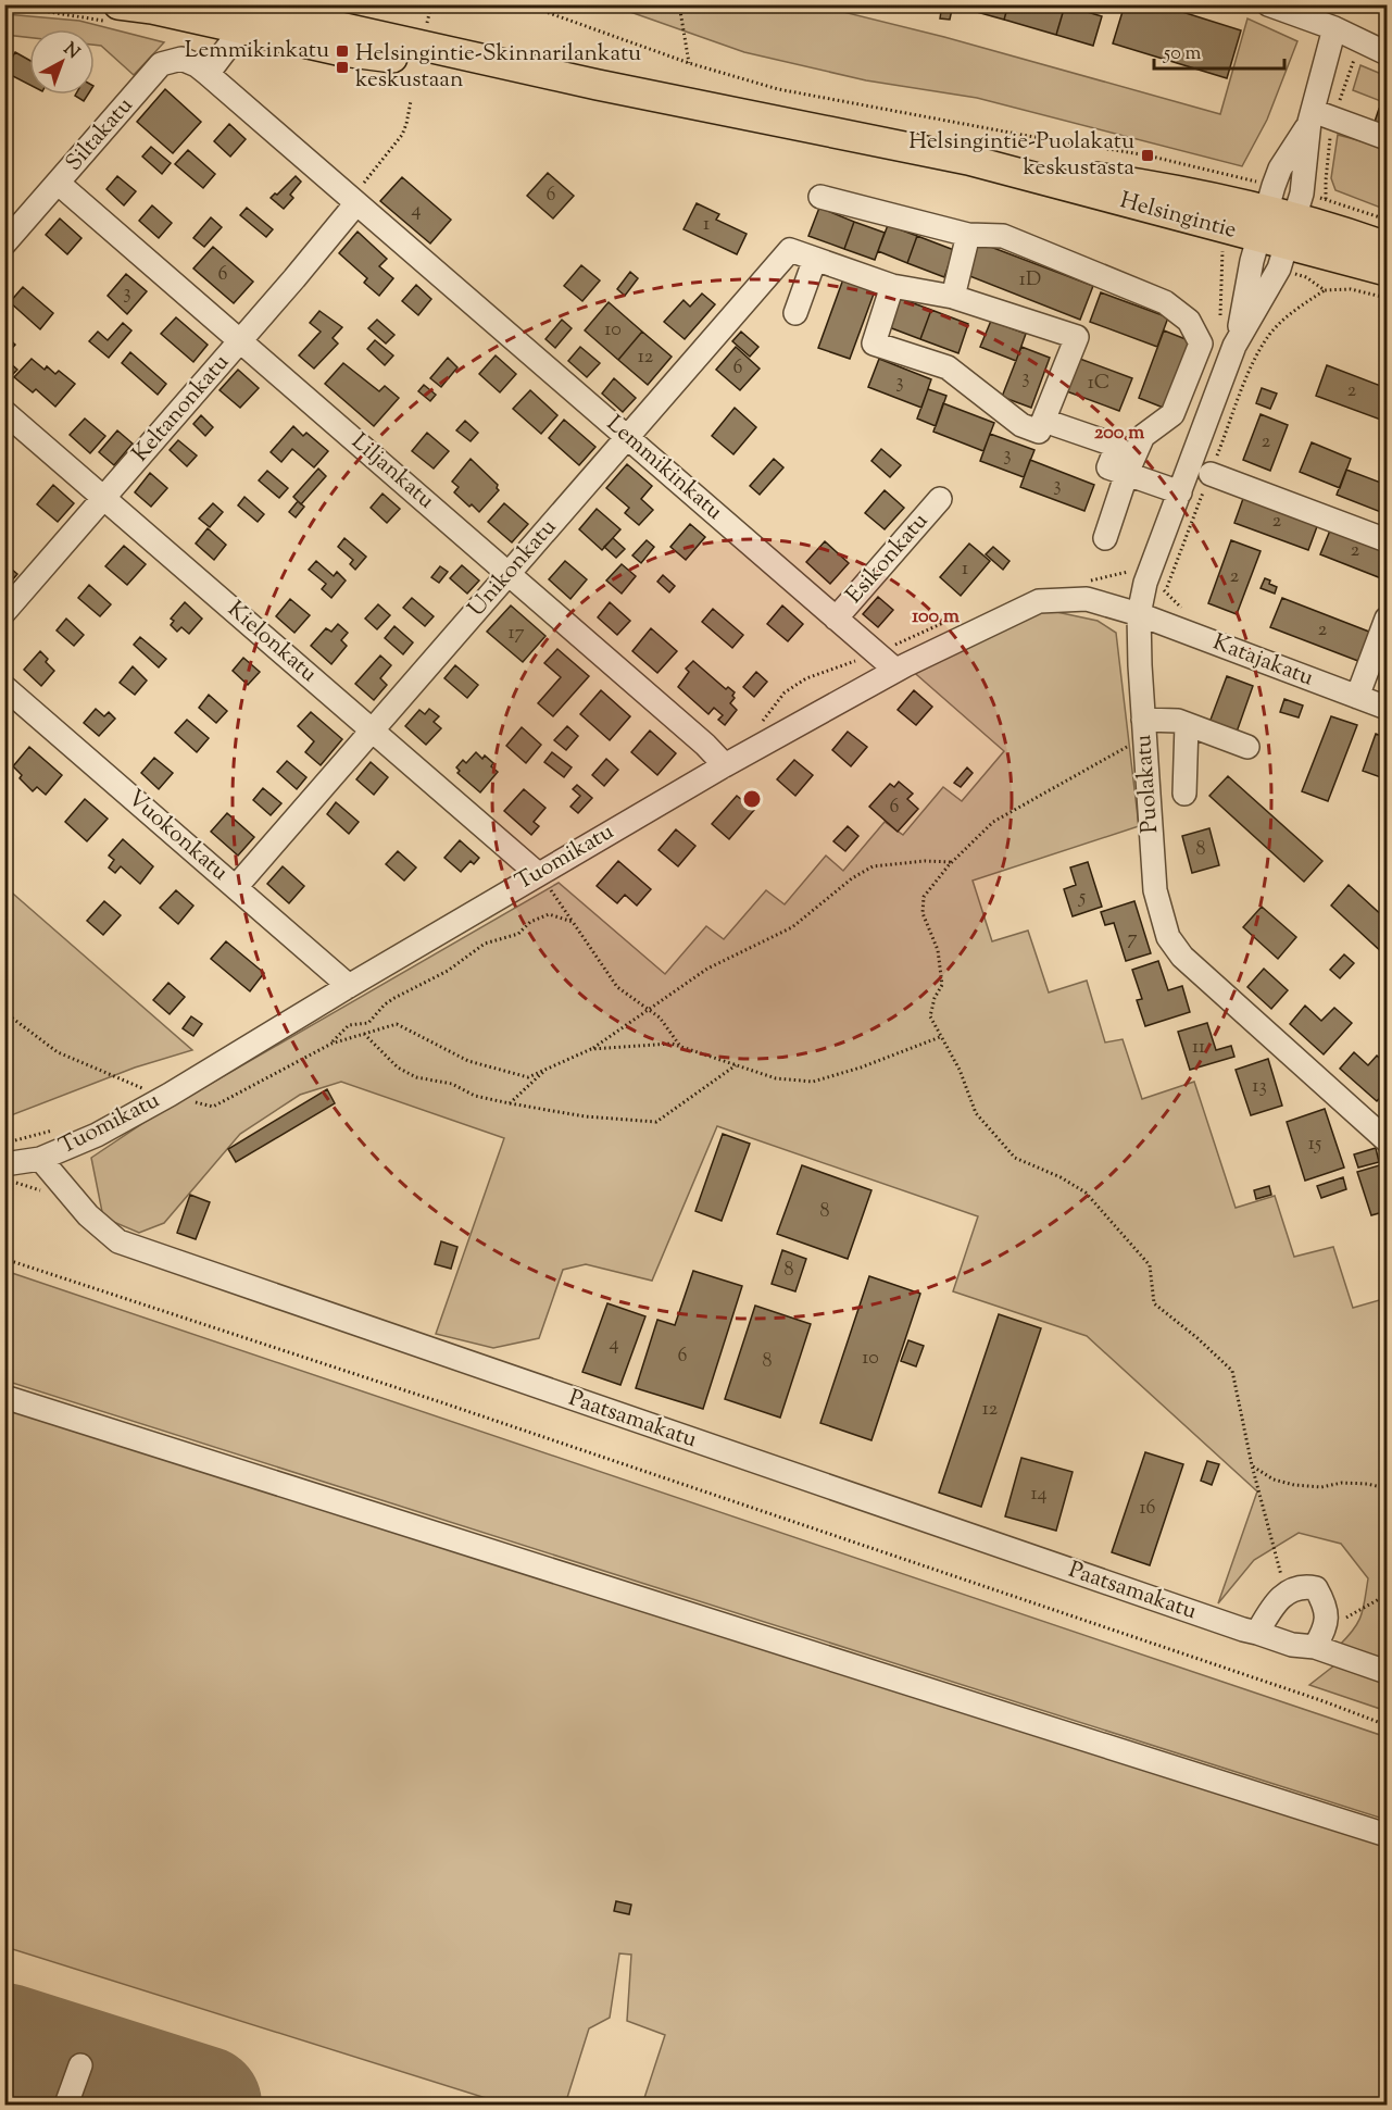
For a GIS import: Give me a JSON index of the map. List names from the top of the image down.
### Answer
{
  "streets": {
    "main road": ["Helsingintie"],
    "street": [
      "Siltakatu",
      "Keltanonkatu",
      "Lemmikinkatu",
      "Liljankatu",
      "Esikonkatu",
      "Unikonkatu",
      "Kielonkatu",
      "Katajakatu",
      "Puolakatu",
      "Vuokonkatu",
      "Tuomikatu",
      "Paatsamakatu"
    ]
  },
  "crossings": [
    ["Siltakatu", "Lemmikinkatu"],
    ["Siltakatu", "Liljankatu"],
    ["Helsingintie", "Puolakatu"],
    ["Keltanonkatu", "Lemmikinkatu"],
    ["Keltanonkatu", "Liljankatu"],
    ["Keltanonkatu", "Kielonkatu"],
    ["Lemmikinkatu", "Esikonkatu"],
    ["Lemmikinkatu", "Unikonkatu"],
    ["Lemmikinkatu", "Tuomikatu"],
    ["Liljankatu", "Unikonkatu"],
    ["Liljankatu", "Tuomikatu"],
    ["Unikonkatu", "Kielonkatu"],
    ["Unikonkatu", "Vuokonkatu"],
    ["Kielonkatu", "Tuomikatu"],
    ["Katajakatu", "Puolakatu"],
    ["Katajakatu", "Tuomikatu"],
    ["Puolakatu", "Tuomikatu"],
    ["Vuokonkatu", "Tuomikatu"],
    ["Tuomikatu", "Paatsamakatu"]
  ],
  "places": {
    "transit": ["Lemmikinkatu", "Helsingintie-Skinnarilankatu keskustaan", "Helsingintie-Puolakatu keskustasta"]
  },
  "house_numbers": [
    "6",
    "4",
    "1",
    "6",
    "1D",
    "3",
    "10",
    "12",
    "6",
    "3",
    "3",
    "1C",
    "2",
    "2",
    "3",
    "3",
    "2",
    "2",
    "1",
    "2",
    "2",
    "17",
    "6",
    "8",
    "5",
    "7",
    "11",
    "13",
    "15",
    "8",
    "8",
    "4",
    "6",
    "10",
    "8",
    "12",
    "14",
    "16"
  ],
  "scale_bar": "50 m",
  "north": "top right",
  "rings": ["200 m", "100 m"]
}
